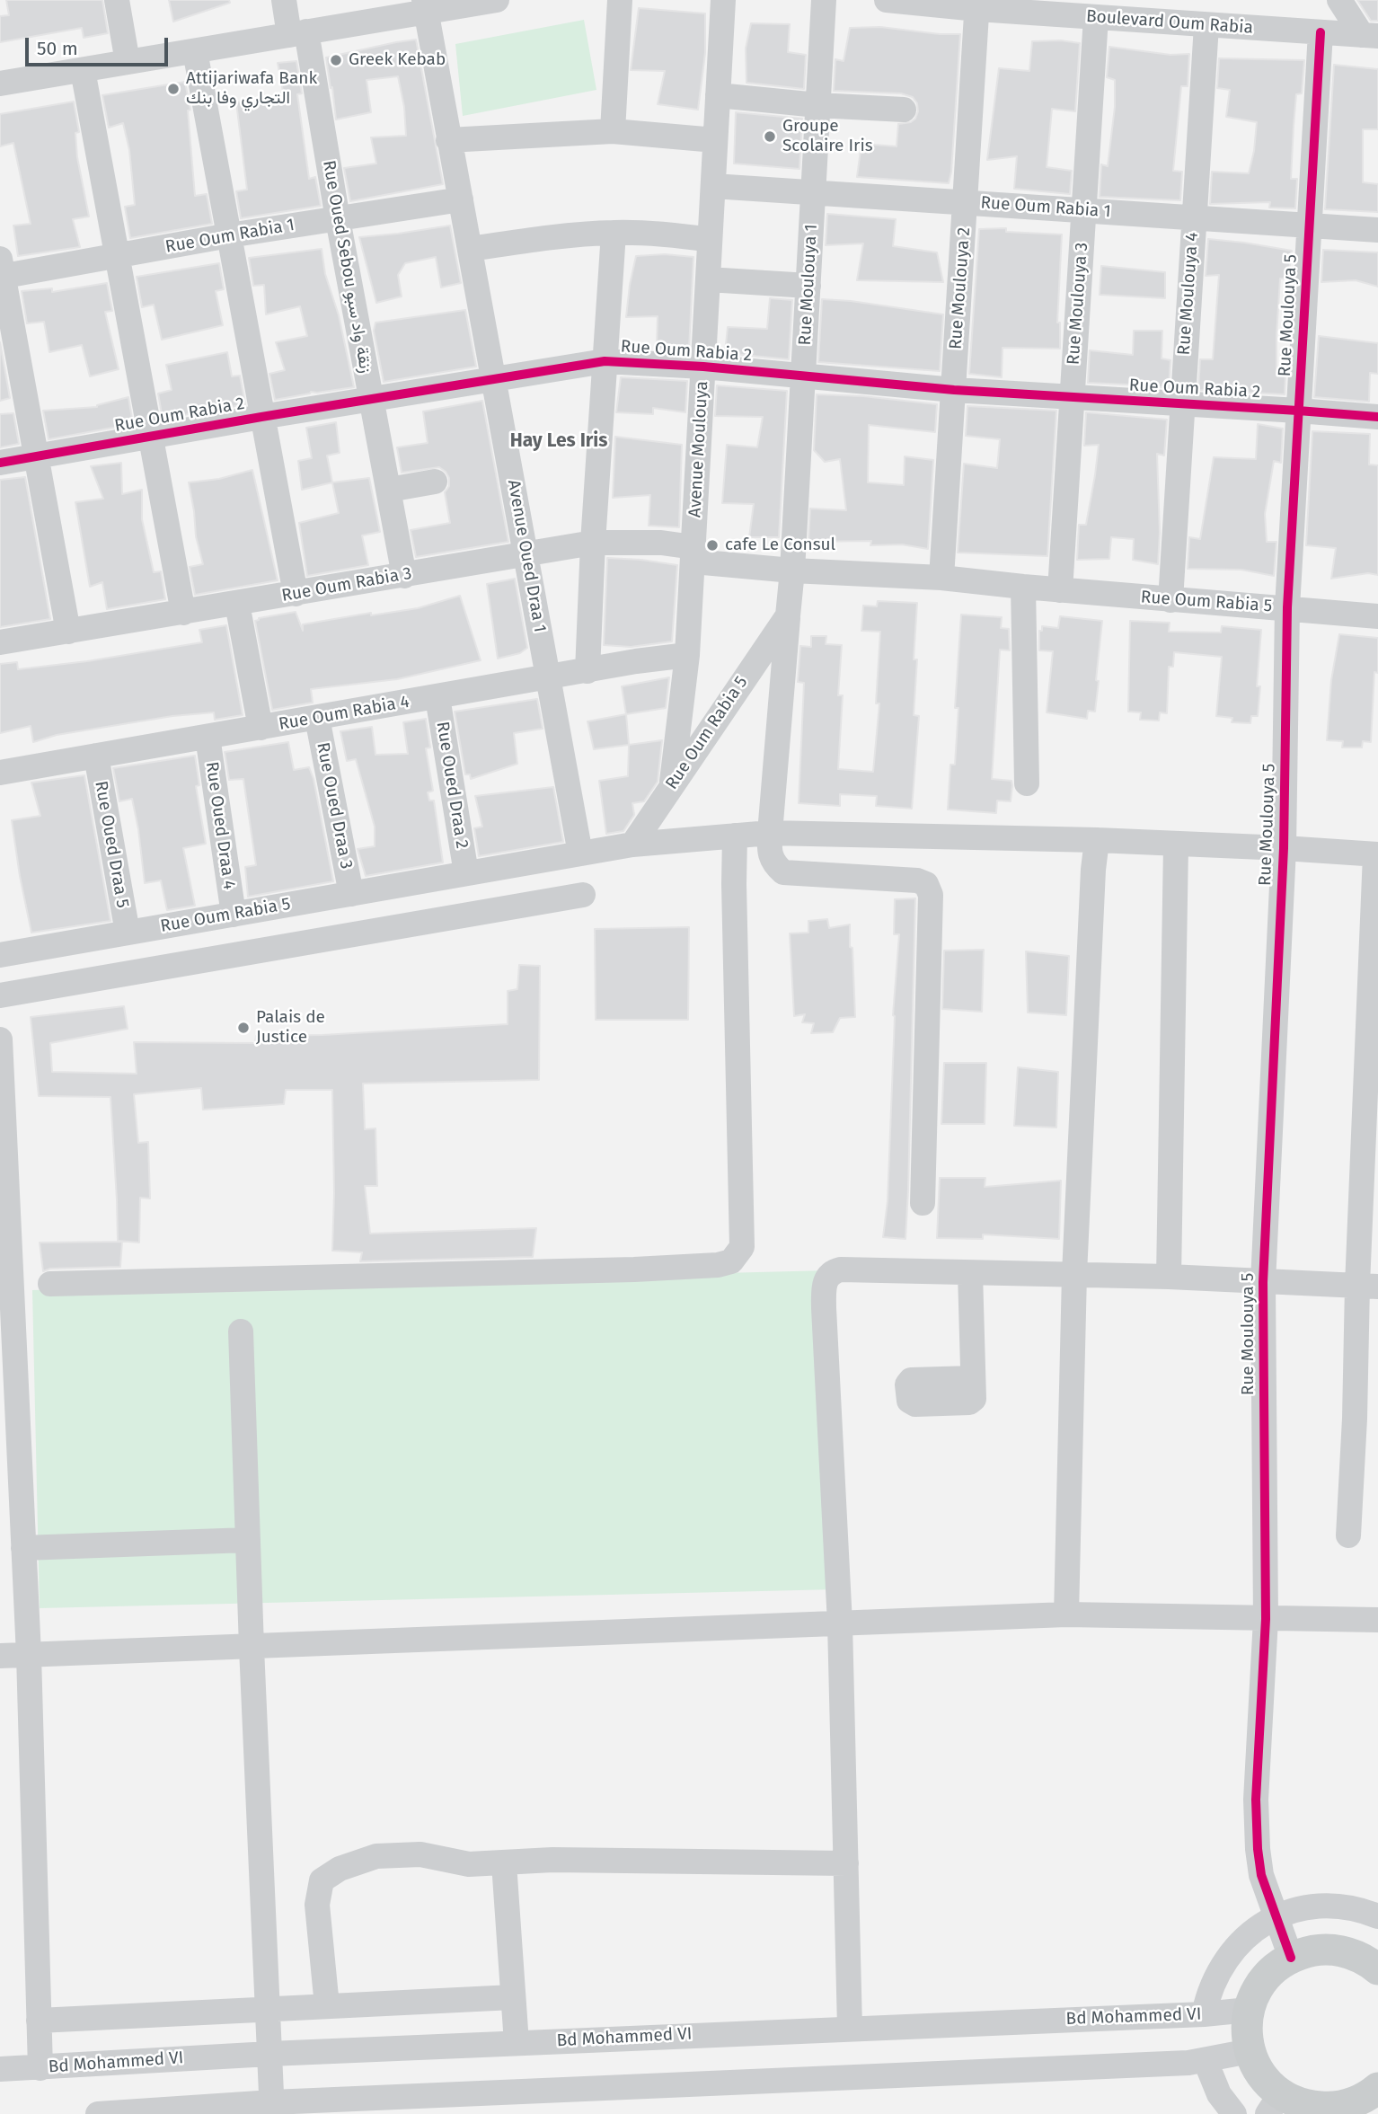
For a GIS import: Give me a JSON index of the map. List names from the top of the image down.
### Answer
{
  "streets": {
    "street": [
      "Boulevard Oum Rabia",
      "Rue Oum Rabia 1",
      "Rue Oued Sebou زنقة واد سبو",
      "Rue Moulouya 1",
      "Rue Moulouya 2",
      "Rue Moulouya 4",
      "Rue Moulouya 3",
      "Rue Moulouya 5",
      "Rue Oum Rabia 2",
      "Avenue Moulouya",
      "Avenue Oued Draa 1",
      "Rue Oum Rabia 3",
      "Rue Oum Rabia 5",
      "Rue Oum Rabia 4",
      "Rue Oued Draa 2",
      "Rue Oued Draa 3",
      "Rue Oued Draa 4",
      "Rue Oued Draa 5",
      "Bd Mohammed VI"
    ]
  },
  "crossings": [
    ["Boulevard Oum Rabia", "Rue Moulouya 2"],
    ["Boulevard Oum Rabia", "Rue Moulouya 4"],
    ["Boulevard Oum Rabia", "Rue Moulouya 3"],
    ["Boulevard Oum Rabia", "Rue Moulouya 5"],
    ["Rue Oum Rabia 1", "Rue Oued Sebou زنقة واد سبو"],
    ["Rue Oum Rabia 1", "Rue Moulouya 1"],
    ["Rue Oum Rabia 1", "Rue Moulouya 2"],
    ["Rue Oum Rabia 1", "Rue Moulouya 4"],
    ["Rue Oum Rabia 1", "Rue Moulouya 3"],
    ["Rue Oum Rabia 1", "Rue Moulouya 5"],
    ["Rue Oum Rabia 1", "Avenue Moulouya"],
    ["Rue Oum Rabia 1", "Avenue Oued Draa 1"],
    ["Rue Oued Sebou زنقة واد سبو", "Rue Oum Rabia 2"],
    ["Rue Oued Sebou زنقة واد سبو", "Rue Oum Rabia 3"],
    ["Rue Moulouya 1", "Rue Oum Rabia 2"],
    ["Rue Moulouya 1", "Rue Oum Rabia 3"],
    ["Rue Moulouya 1", "Rue Oum Rabia 5"],
    ["Rue Moulouya 2", "Rue Oum Rabia 2"],
    ["Rue Moulouya 2", "Rue Oum Rabia 5"],
    ["Rue Moulouya 4", "Rue Oum Rabia 2"],
    ["Rue Moulouya 4", "Rue Oum Rabia 5"],
    ["Rue Moulouya 3", "Rue Oum Rabia 2"],
    ["Rue Moulouya 3", "Rue Oum Rabia 5"],
    ["Rue Moulouya 5", "Rue Oum Rabia 2"],
    ["Rue Moulouya 5", "Rue Oum Rabia 5"],
    ["Rue Oum Rabia 2", "Avenue Moulouya"],
    ["Rue Oum Rabia 2", "Avenue Oued Draa 1"],
    ["Avenue Moulouya", "Rue Oum Rabia 3"],
    ["Avenue Moulouya", "Rue Oum Rabia 5"],
    ["Avenue Moulouya", "Rue Oum Rabia 4"],
    ["Avenue Oued Draa 1", "Rue Oum Rabia 3"],
    ["Avenue Oued Draa 1", "Rue Oum Rabia 5"],
    ["Avenue Oued Draa 1", "Rue Oum Rabia 4"],
    ["Rue Oum Rabia 3", "Rue Oum Rabia 5"],
    ["Rue Oum Rabia 5", "Rue Oued Draa 2"],
    ["Rue Oum Rabia 5", "Rue Oued Draa 3"],
    ["Rue Oum Rabia 5", "Rue Oued Draa 4"],
    ["Rue Oum Rabia 5", "Rue Oued Draa 5"],
    ["Rue Oum Rabia 4", "Rue Oued Draa 2"],
    ["Rue Oum Rabia 4", "Rue Oued Draa 3"],
    ["Rue Oum Rabia 4", "Rue Oued Draa 4"],
    ["Rue Oum Rabia 4", "Rue Oued Draa 5"]
  ],
  "districts": ["Hay Les Iris"],
  "places": [
    "Greek Kebab",
    "Attijariwafa Bank التجاري وفا بنك",
    "Groupe Scolaire Iris",
    "cafe Le Consul",
    "Palais de Justice"
  ],
  "scale_bar": "50 m"
}
